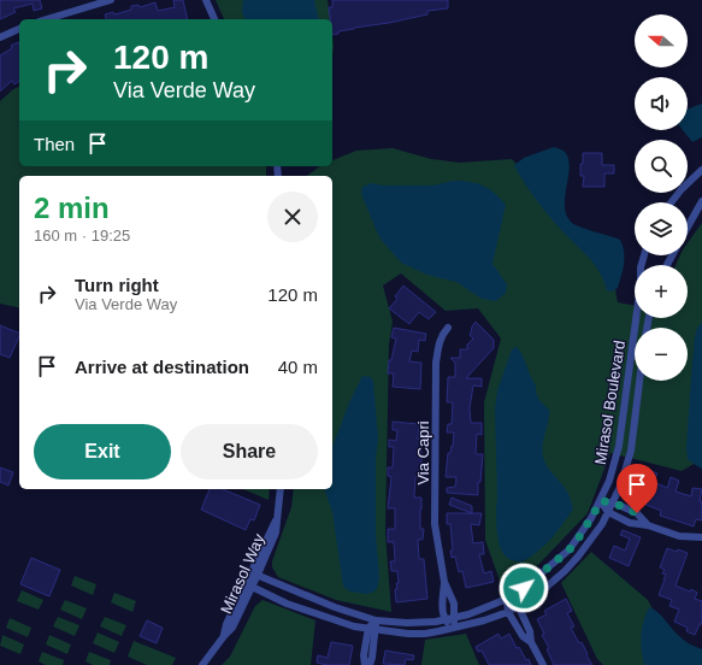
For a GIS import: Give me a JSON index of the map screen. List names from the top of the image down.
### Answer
{
  "streets": {
    "street": ["Mirasol Boulevard", "Via Capri", "Mirasol Way"]
  },
  "crossings": [
    ["Mirasol Boulevard", "Via Capri"],
    ["Mirasol Boulevard", "Mirasol Way"]
  ],
  "north": "left",
  "page": {
    "map_buttons": ["+", "−"],
    "turn": ["120 m", "Via Verde Way"],
    "then": "Then",
    "heading": ["2 min", "160 m · 19:25"],
    "list": [
      {
        "name": "Turn right",
        "note": "Via Verde Way",
        "value": "120 m"
      },
      {
        "name": "Arrive at destination",
        "value": "40 m"
      }
    ],
    "buttons": ["Exit", "Share"]
  }
}
